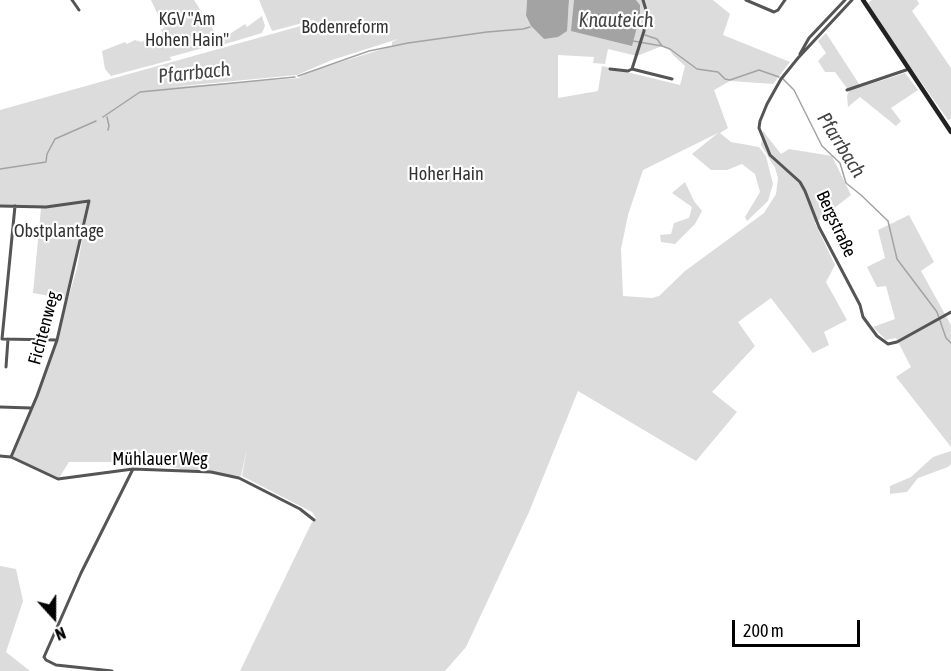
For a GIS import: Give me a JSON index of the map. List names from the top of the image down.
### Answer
{
  "streets": {
    "street": ["Bergstraße", "Fichtenweg", "Mühlauer Weg"]
  },
  "crossings": [
    ["Fichtenweg", "Mühlauer Weg"]
  ],
  "water": ["Knauteich", "Pfarrbach"],
  "parks": [
    "KGV \"Am Hohen Hain\"",
    "Bodenreform",
    "Hoher Hain",
    "Obstplantage"
  ],
  "scale_bar": "200 m",
  "north": "bottom"
}
